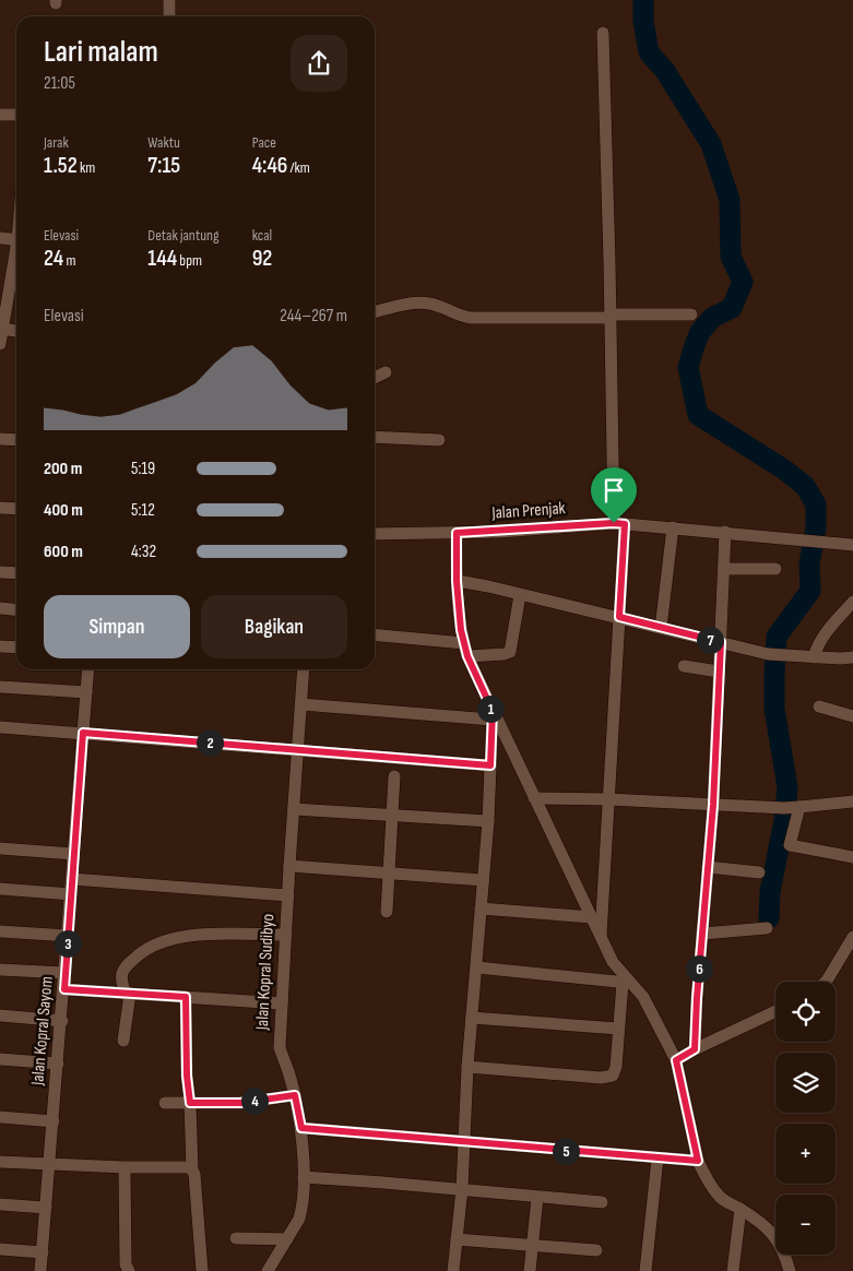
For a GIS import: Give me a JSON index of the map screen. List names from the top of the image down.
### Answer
{
  "streets": {
    "street": ["Jalan Prenjak", "Jalan Kopral Sudibyo", "Jalan Kopral Sayom"]
  },
  "page": {
    "heading": ["Lari malam", "21:05"],
    "stats": [
      ["Jarak", "1.52 km"],
      ["Waktu", "7:15"],
      ["Pace", "4:46 /km"],
      ["Elevasi", "24 m"],
      ["Detak jantung", "144 bpm"],
      ["kcal", "92"]
    ],
    "chart": ["Elevasi", "244–267 m"],
    "list": [
      {
        "name": "200 m",
        "note": "5:19"
      },
      {
        "name": "400 m",
        "note": "5:12"
      },
      {
        "name": "600 m",
        "note": "4:32"
      }
    ],
    "buttons": ["Simpan", "Bagikan"],
    "pins": [
      "7",
      "1",
      "2",
      "3",
      "6",
      "4",
      "5"
    ],
    "map_buttons": ["+", "−"]
  }
}
